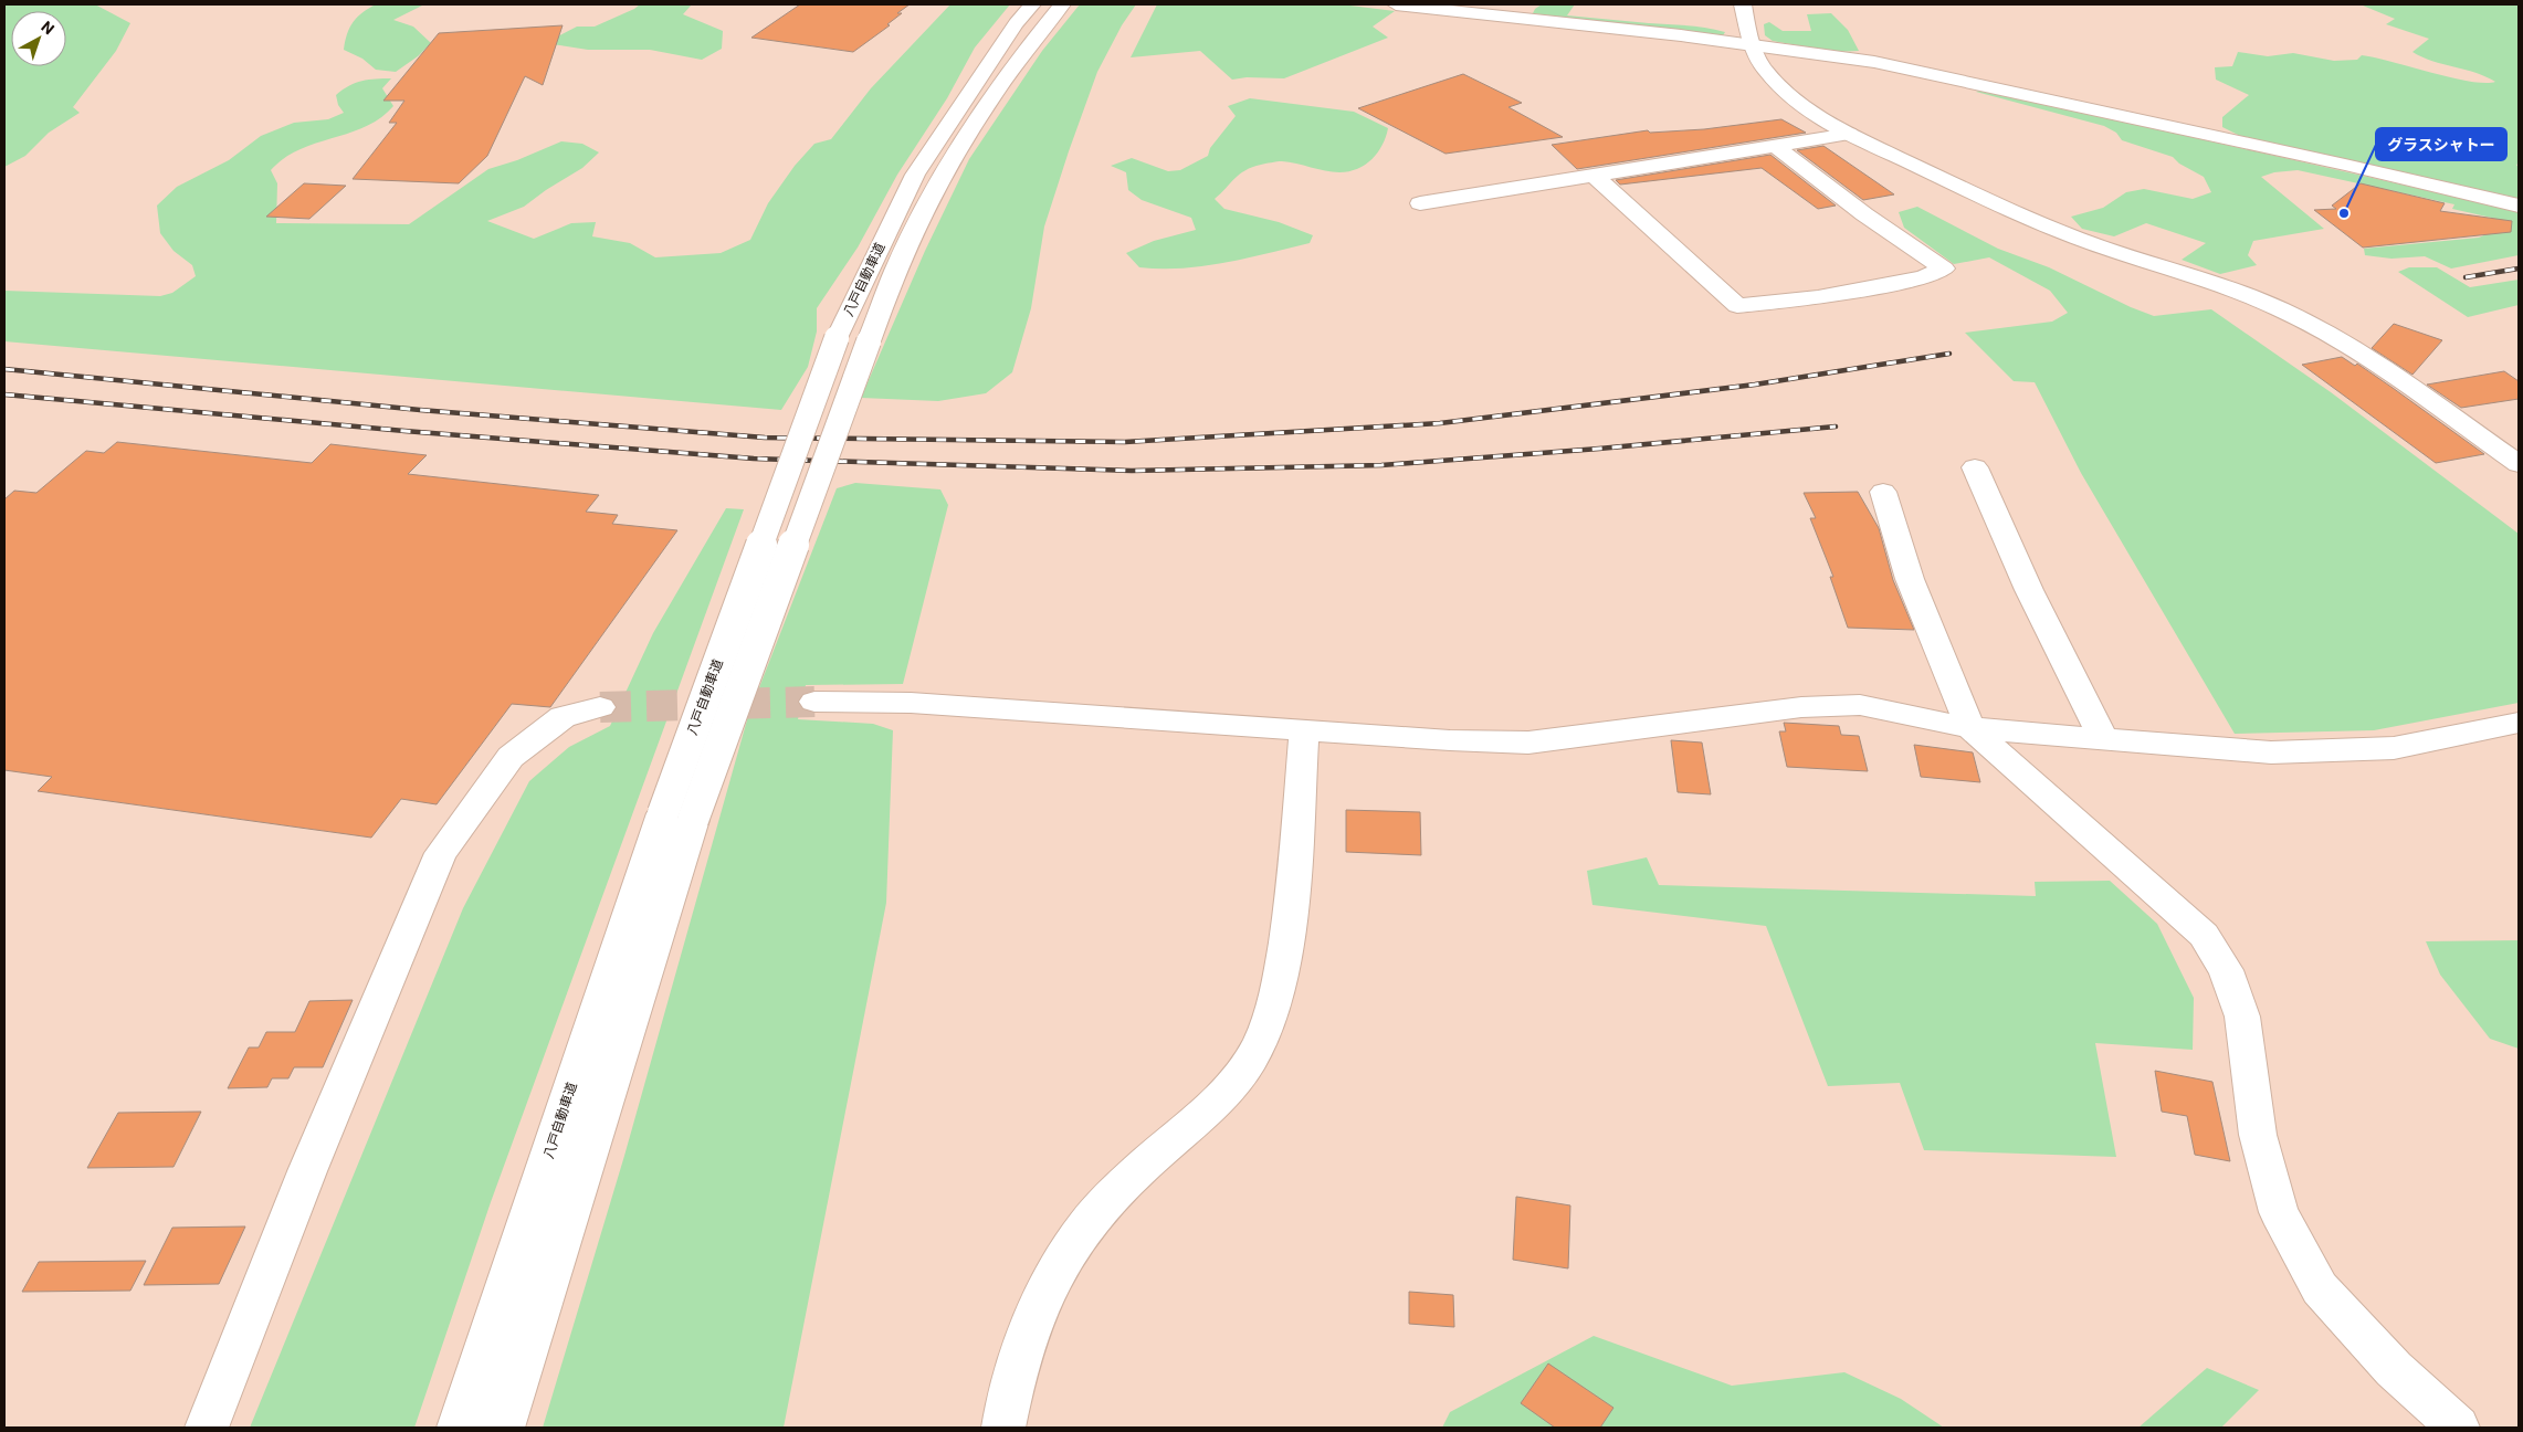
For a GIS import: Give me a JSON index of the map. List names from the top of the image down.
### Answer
{
  "streets": {
    "main road": ["八戸自動車道"]
  },
  "places": ["グラスシャトー"],
  "north": "top right"
}
